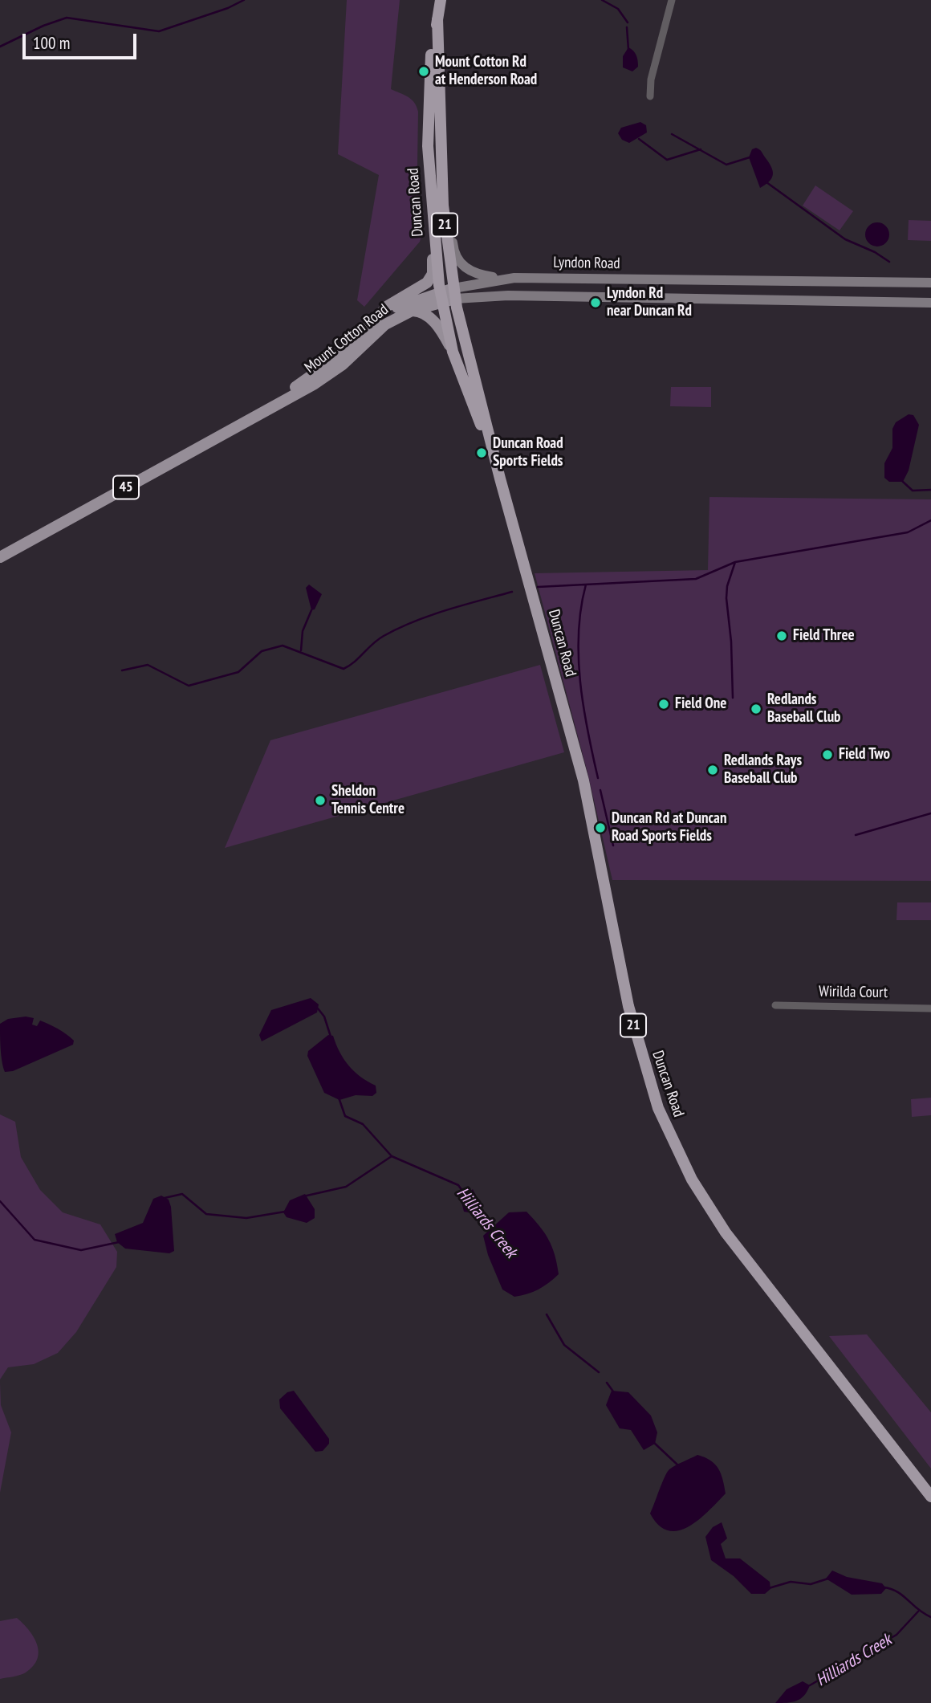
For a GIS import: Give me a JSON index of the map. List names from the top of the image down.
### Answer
{
  "streets": {
    "highway": ["Duncan Road", "21", "Mount Cotton Road"],
    "main road": ["Lyndon Road", "45"],
    "street": ["Wirilda Court"]
  },
  "crossings": [
    ["Duncan Road", "Lyndon Road"],
    ["Duncan Road", "Mount Cotton Road"],
    ["Lyndon Road", "Mount Cotton Road"]
  ],
  "water": ["Hilliards Creek"],
  "places": [
    "Mount Cotton Rd at Henderson Road",
    "Lyndon Rd near Duncan Rd",
    "Duncan Road Sports Fields",
    "Field Three",
    "Field One",
    "Redlands Baseball Club",
    "Field Two",
    "Redlands Rays Baseball Club",
    "Sheldon Tennis Centre",
    "Duncan Rd at Duncan Road Sports Fields"
  ],
  "scale_bar": "100 m"
}
